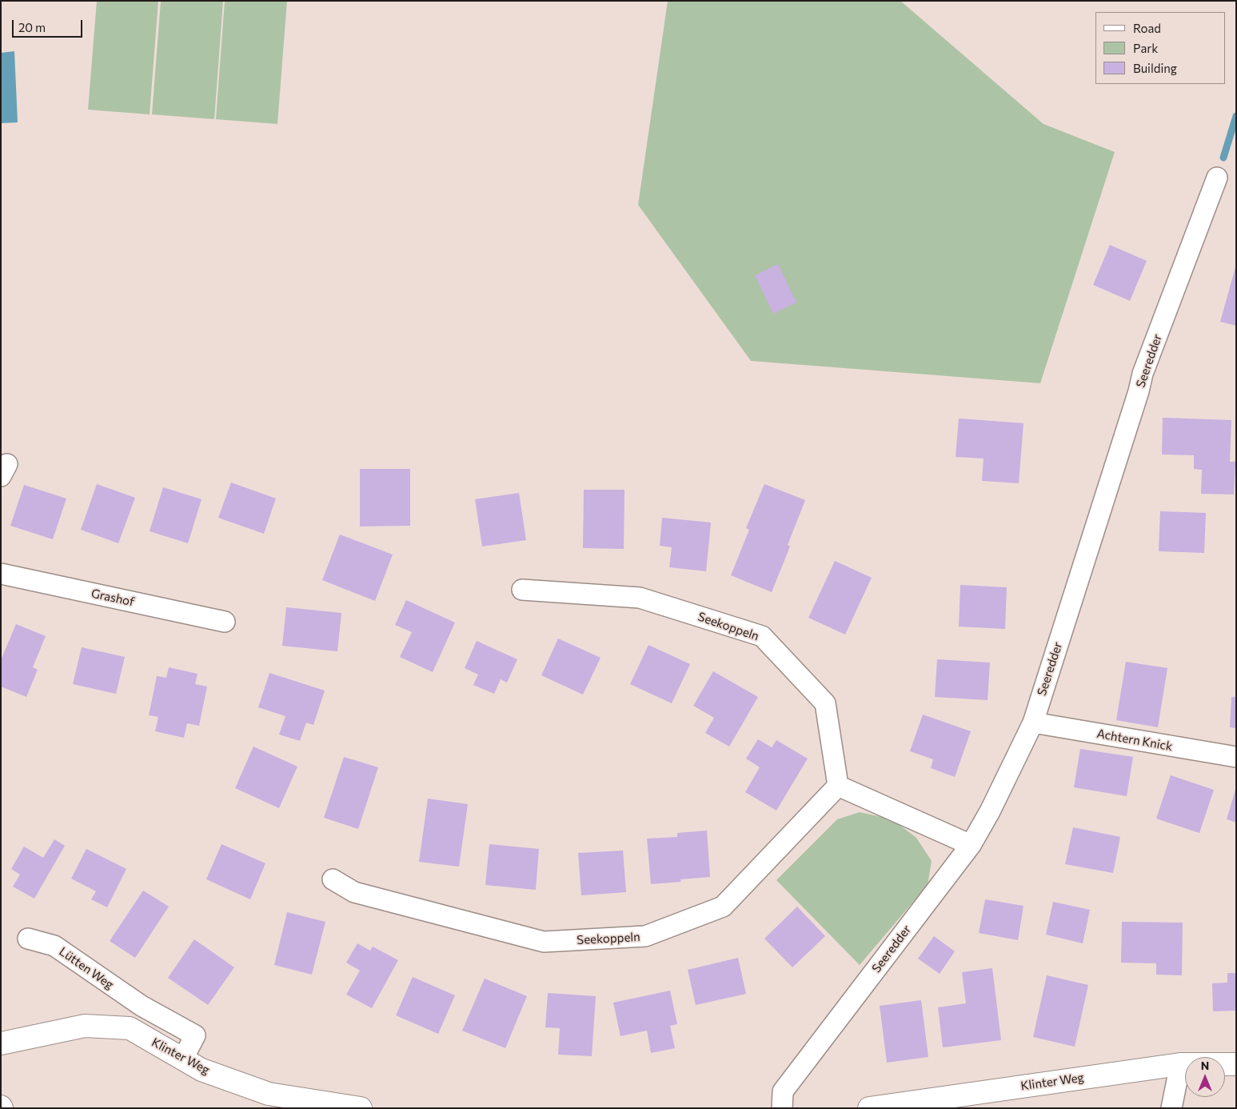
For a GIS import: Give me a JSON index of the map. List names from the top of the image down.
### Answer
{
  "streets": {
    "street": [
      "Seeredder",
      "Grashof",
      "Seekoppeln",
      "Achtern Knick",
      "Lütten Weg",
      "Klinter Weg"
    ]
  },
  "crossings": [
    ["Seeredder", "Achtern Knick"],
    ["Lütten Weg", "Klinter Weg"]
  ],
  "legend": ["Road", "Park", "Building"],
  "scale_bar": "20 m",
  "north": "top"
}
